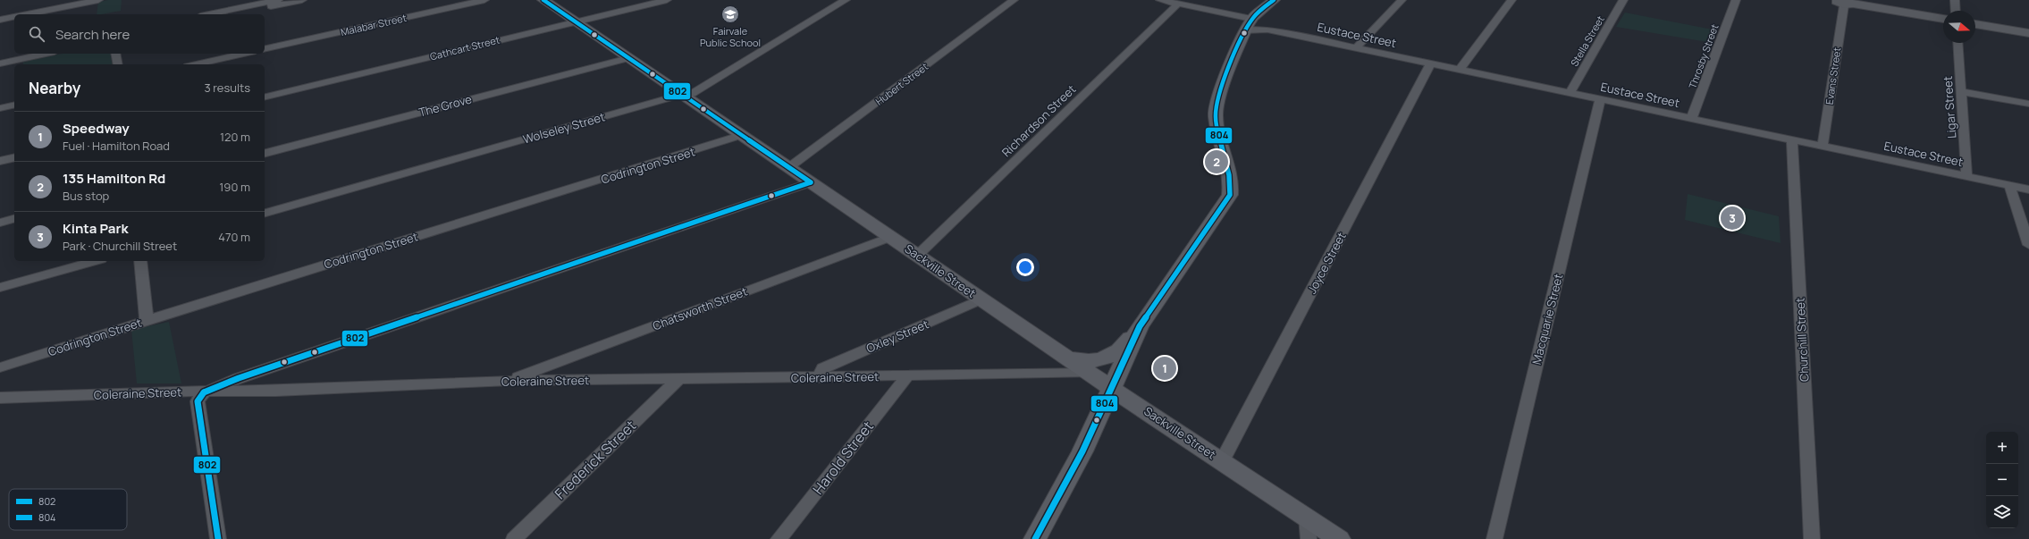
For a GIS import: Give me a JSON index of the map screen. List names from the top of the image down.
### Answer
{
  "streets": {
    "main road": ["Sackville Street"],
    "street": [
      "Malabar Street",
      "Eustace Street",
      "Stella Street",
      "Cathcart Street",
      "Throsby Street",
      "Evans Street",
      "Hubert Street",
      "The Grove",
      "Ligar Street",
      "Richardson Street",
      "Wolseley Street",
      "Codrington Street",
      "Joyce Street",
      "Chatsworth Street",
      "Macquarie Street",
      "Oxley Street",
      "Churchill Street",
      "Coleraine Street",
      "Harold Street",
      "Frederick Street"
    ]
  },
  "crossings": [
    ["Eustace Street", "Stella Street"],
    ["Eustace Street", "Throsby Street"],
    ["Eustace Street", "Evans Street"],
    ["Eustace Street", "Ligar Street"],
    ["Eustace Street", "Richardson Street"],
    ["Eustace Street", "Joyce Street"],
    ["Eustace Street", "Macquarie Street"],
    ["Eustace Street", "Churchill Street"],
    ["Cathcart Street", "Sackville Street"],
    ["Hubert Street", "Sackville Street"],
    ["The Grove", "Sackville Street"],
    ["Richardson Street", "Sackville Street"],
    ["Wolseley Street", "Sackville Street"],
    ["Codrington Street", "Sackville Street"],
    ["Joyce Street", "Sackville Street"],
    ["Sackville Street", "Chatsworth Street"],
    ["Sackville Street", "Oxley Street"],
    ["Sackville Street", "Coleraine Street"],
    ["Chatsworth Street", "Coleraine Street"],
    ["Oxley Street", "Coleraine Street"],
    ["Coleraine Street", "Harold Street"],
    ["Coleraine Street", "Frederick Street"]
  ],
  "places": {
    "school or university": ["Fairvale Public School"]
  },
  "lines": ["transit line 802", "transit line 804"],
  "legend": ["802", "804"],
  "north": "right",
  "page": {
    "search": "Search here",
    "heading": ["Nearby", "3 results"],
    "list": [
      {
        "mark": "1",
        "name": "Speedway",
        "note": "Fuel · Hamilton Road",
        "value": "120 m"
      },
      {
        "mark": "2",
        "name": "135 Hamilton Rd",
        "note": "Bus stop",
        "value": "190 m"
      },
      {
        "mark": "3",
        "name": "Kinta Park",
        "note": "Park · Churchill Street",
        "value": "470 m"
      }
    ],
    "pins": ["2", "3", "1"],
    "map_buttons": ["+", "−"]
  }
}
